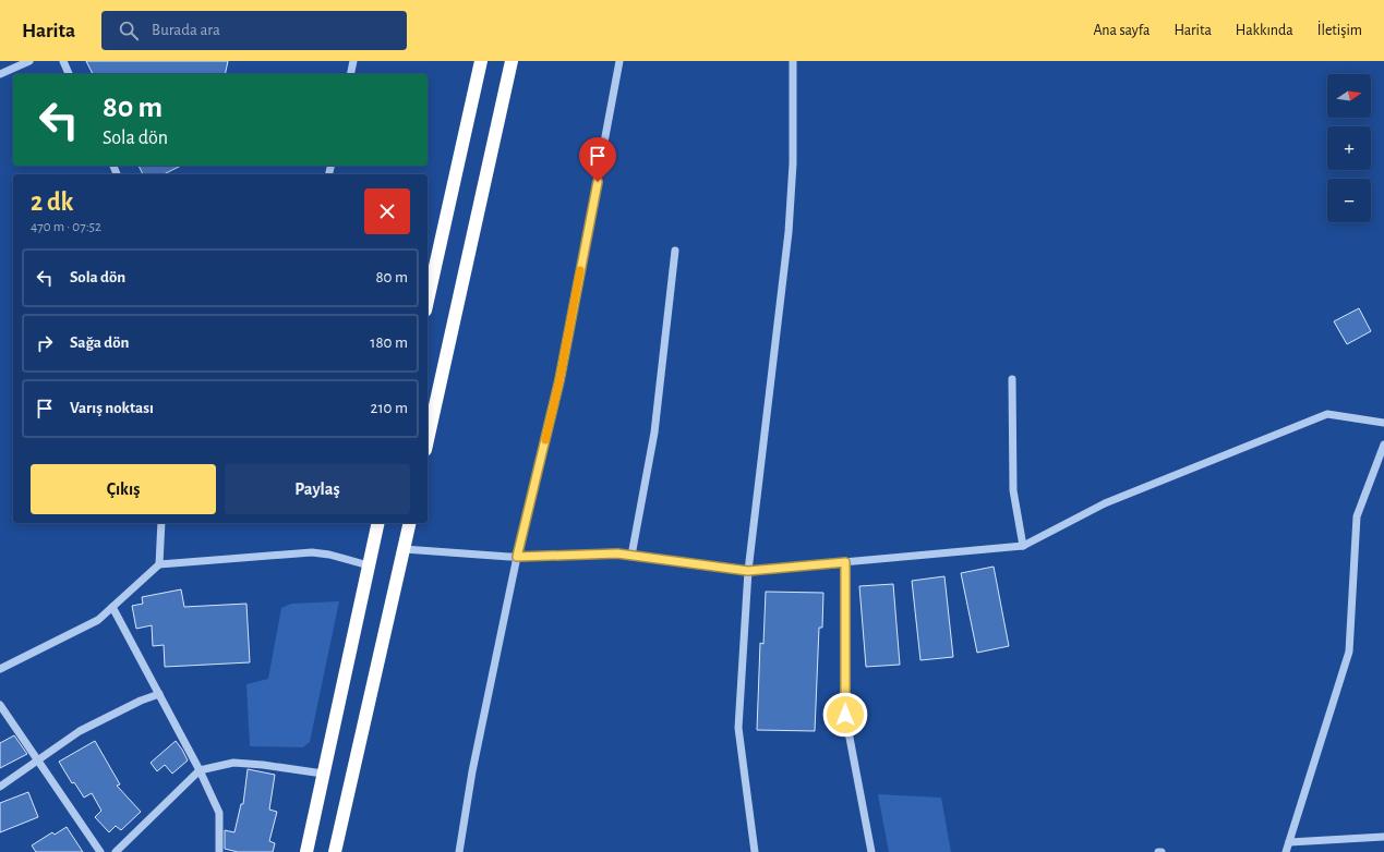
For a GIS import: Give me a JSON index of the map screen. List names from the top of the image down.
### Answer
{
  "north": "right",
  "page": {
    "header": "Harita",
    "search": "Burada ara",
    "nav": [
      "Ana sayfa",
      "Harita",
      "Hakkında",
      "İletişim"
    ],
    "map_buttons": ["+", "−"],
    "turn": ["80 m", "Sola dön"],
    "heading": ["2 dk", "470 m · 07:52"],
    "list": [
      {
        "name": "Sola dön",
        "value": "80 m"
      },
      {
        "name": "Sağa dön",
        "value": "180 m"
      },
      {
        "name": "Varış noktası",
        "value": "210 m"
      }
    ],
    "buttons": ["Çıkış", "Paylaş"]
  }
}
